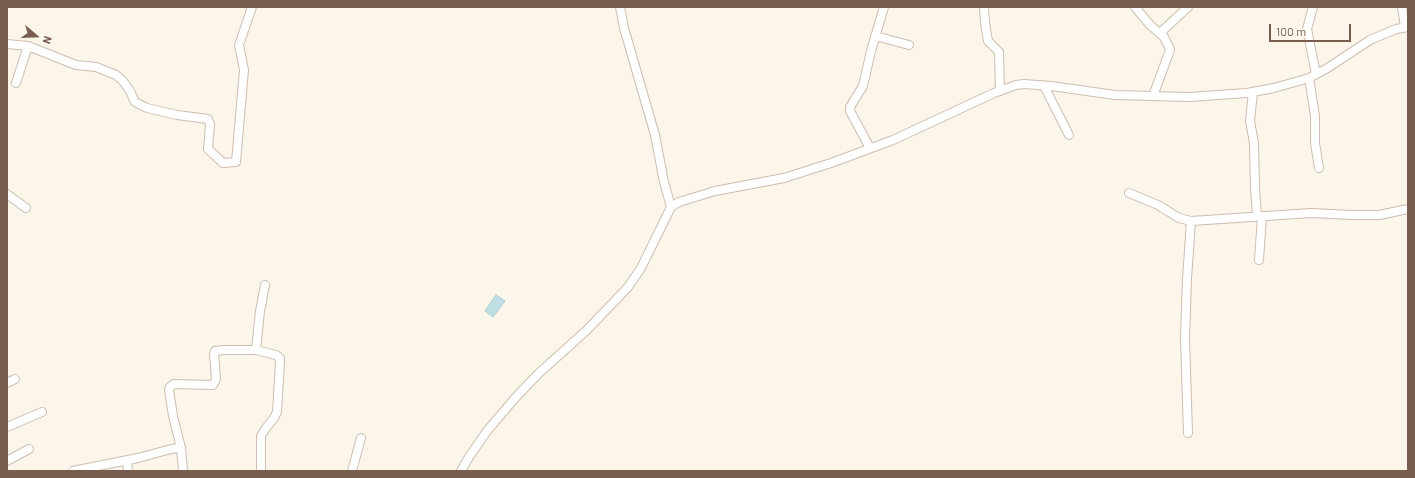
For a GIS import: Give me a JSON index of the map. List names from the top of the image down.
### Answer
{
  "scale_bar": "100 m",
  "north": "right"
}
